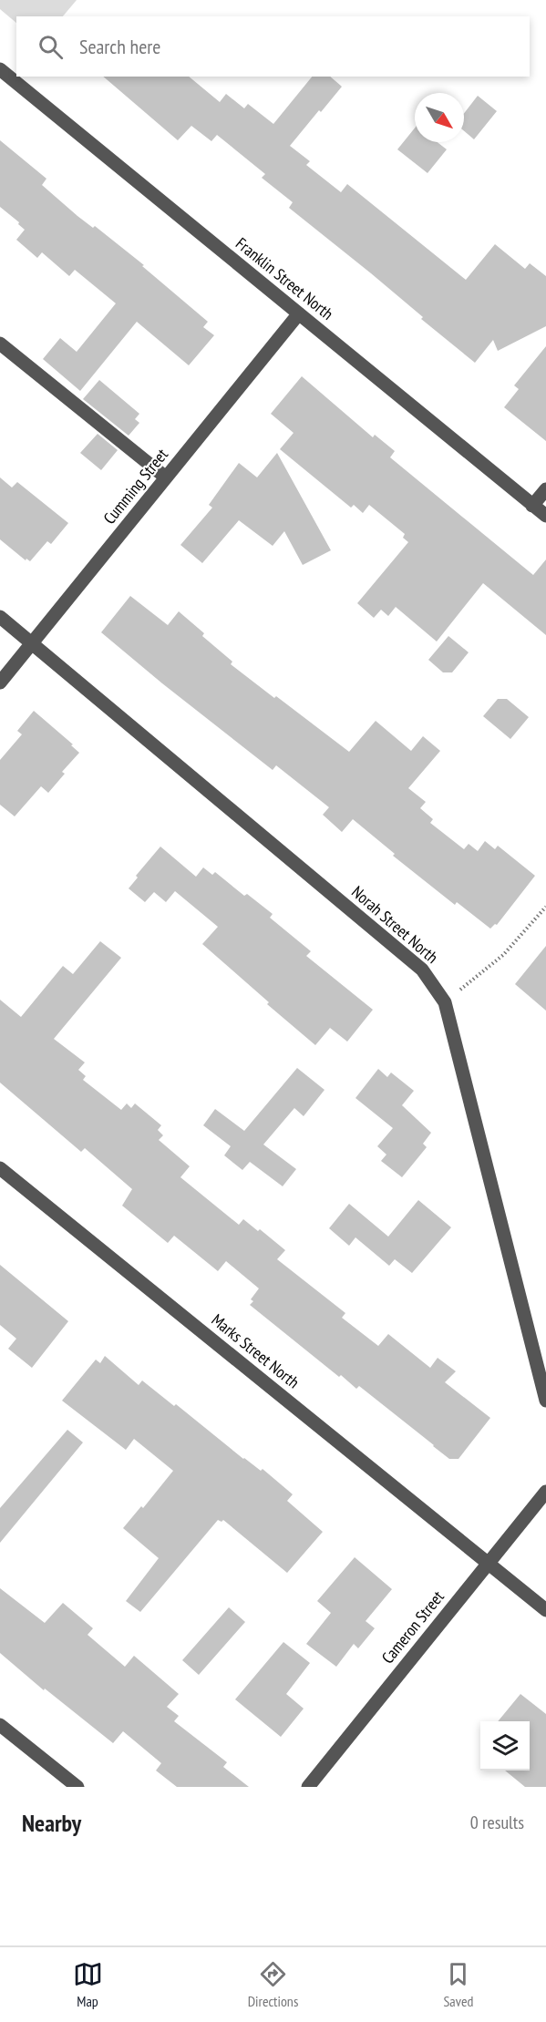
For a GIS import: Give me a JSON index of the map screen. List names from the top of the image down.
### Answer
{
  "streets": {
    "street": [
      "Franklin Street North",
      "Cumming Street",
      "Norah Street North",
      "Marks Street North",
      "Cameron Street"
    ]
  },
  "crossings": [
    ["Franklin Street North", "Cumming Street"],
    ["Cumming Street", "Norah Street North"],
    ["Marks Street North", "Cameron Street"]
  ],
  "north": "bottom right",
  "page": {
    "search": "Search here",
    "heading": ["Nearby", "0 results"],
    "nav": ["Map", "Directions", "Saved"]
  }
}
